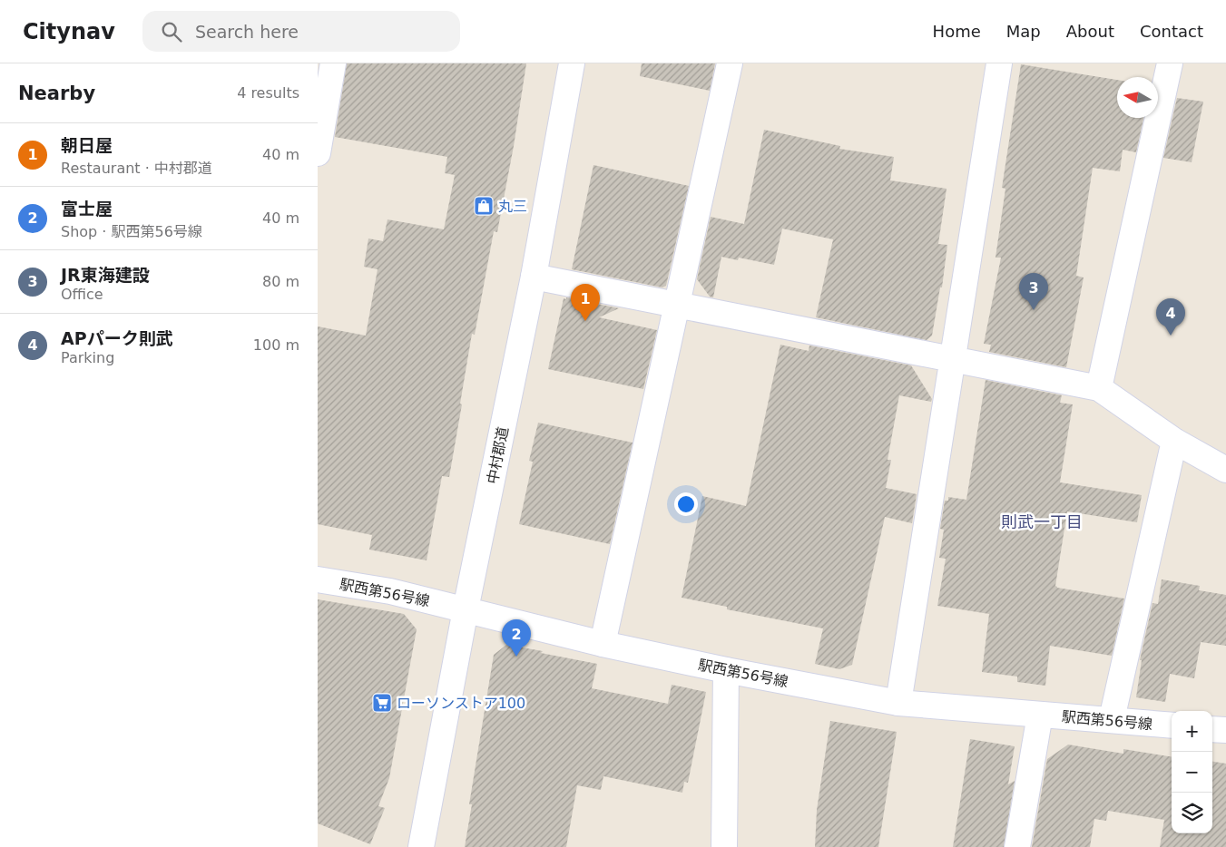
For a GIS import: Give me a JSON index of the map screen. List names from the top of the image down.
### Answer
{
  "streets": {
    "street": ["中村郡道", "駅西第56号線"]
  },
  "crossings": [
    ["中村郡道", "駅西第56号線"]
  ],
  "districts": ["則武一丁目"],
  "places": {
    "shop": ["丸三"],
    "supermarket": ["ローソンストア100"]
  },
  "north": "left",
  "page": {
    "header": "Citynav",
    "search": "Search here",
    "nav": [
      "Home",
      "Map",
      "About",
      "Contact"
    ],
    "heading": ["Nearby", "4 results"],
    "list": [
      {
        "mark": "1",
        "name": "朝日屋",
        "note": "Restaurant · 中村郡道",
        "value": "40 m"
      },
      {
        "mark": "2",
        "name": "富士屋",
        "note": "Shop · 駅西第56号線",
        "value": "40 m"
      },
      {
        "mark": "3",
        "name": "JR東海建設",
        "note": "Office",
        "value": "80 m"
      },
      {
        "mark": "4",
        "name": "APパーク則武",
        "note": "Parking",
        "value": "100 m"
      }
    ],
    "pins": [
      "3",
      "1",
      "4",
      "2"
    ],
    "map_buttons": ["+", "−"]
  }
}
